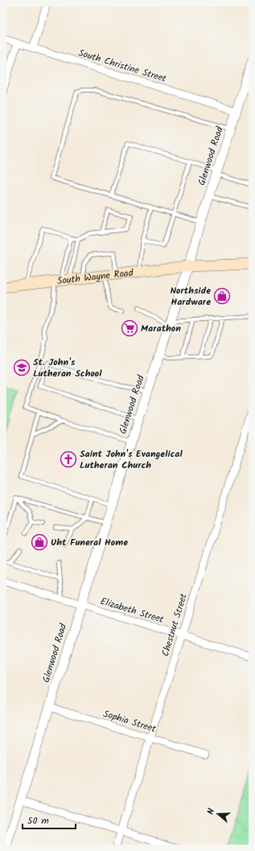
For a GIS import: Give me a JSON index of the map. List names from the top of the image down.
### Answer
{
  "streets": {
    "main road": ["South Wayne Road"],
    "street": [
      "South Christine Street",
      "Glenwood Road",
      "Elizabeth Street",
      "Chestnut Street",
      "Sophia Street"
    ]
  },
  "crossings": [
    ["South Christine Street", "Glenwood Road"],
    ["Glenwood Road", "South Wayne Road"],
    ["Glenwood Road", "Elizabeth Street"],
    ["Glenwood Road", "Sophia Street"],
    ["Elizabeth Street", "Chestnut Street"],
    ["Chestnut Street", "Sophia Street"]
  ],
  "places": {
    "shop": ["Northside Hardware", "Uht Funeral Home"],
    "supermarket": ["Marathon"],
    "school or university": ["St. John's Lutheran School"],
    "church": ["Saint John's Evangelical Lutheran Church"]
  },
  "scale_bar": "50 m",
  "north": "left"
}
